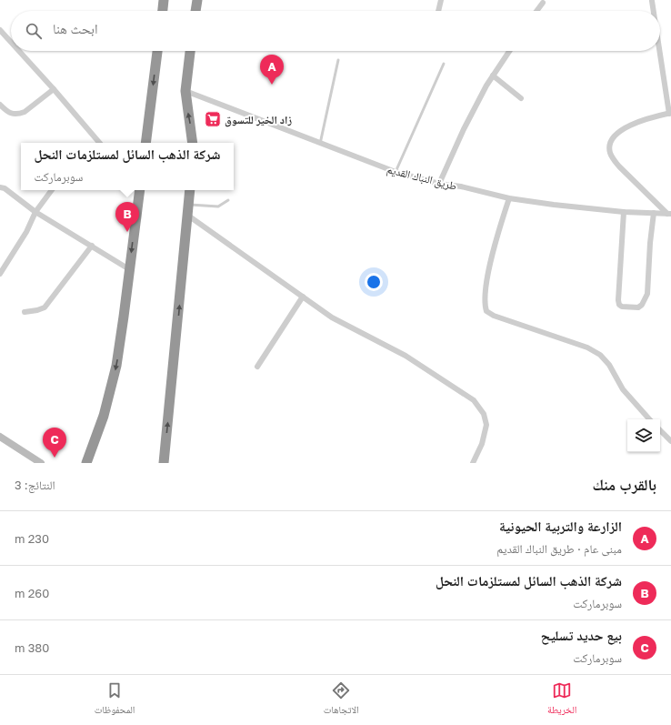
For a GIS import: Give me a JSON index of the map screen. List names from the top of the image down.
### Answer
{
  "streets": {
    "street": ["طريق النباك القديم"]
  },
  "places": {
    "supermarket": ["زاد الخير للتسوق"]
  },
  "page": {
    "search": "ابحث هنا",
    "pins": ["A", "B", "C"],
    "popup": ["شركة الذهب السائل لمستلزمات النحل", "سوبرماركت"],
    "heading": ["بالقرب منك", "النتائج: 3"],
    "list": [
      {
        "mark": "A",
        "name": "الزارعة والتربية الحيونية",
        "note": "مبنى عام · طريق النباك القديم",
        "value": "230 m"
      },
      {
        "mark": "B",
        "name": "شركة الذهب السائل لمستلزمات النحل",
        "note": "سوبرماركت",
        "value": "260 m"
      },
      {
        "mark": "C",
        "name": "بيع حديد تسليح",
        "note": "سوبرماركت",
        "value": "380 m"
      }
    ],
    "nav": ["الخريطة", "الاتجاهات", "المحفوظات"]
  }
}
